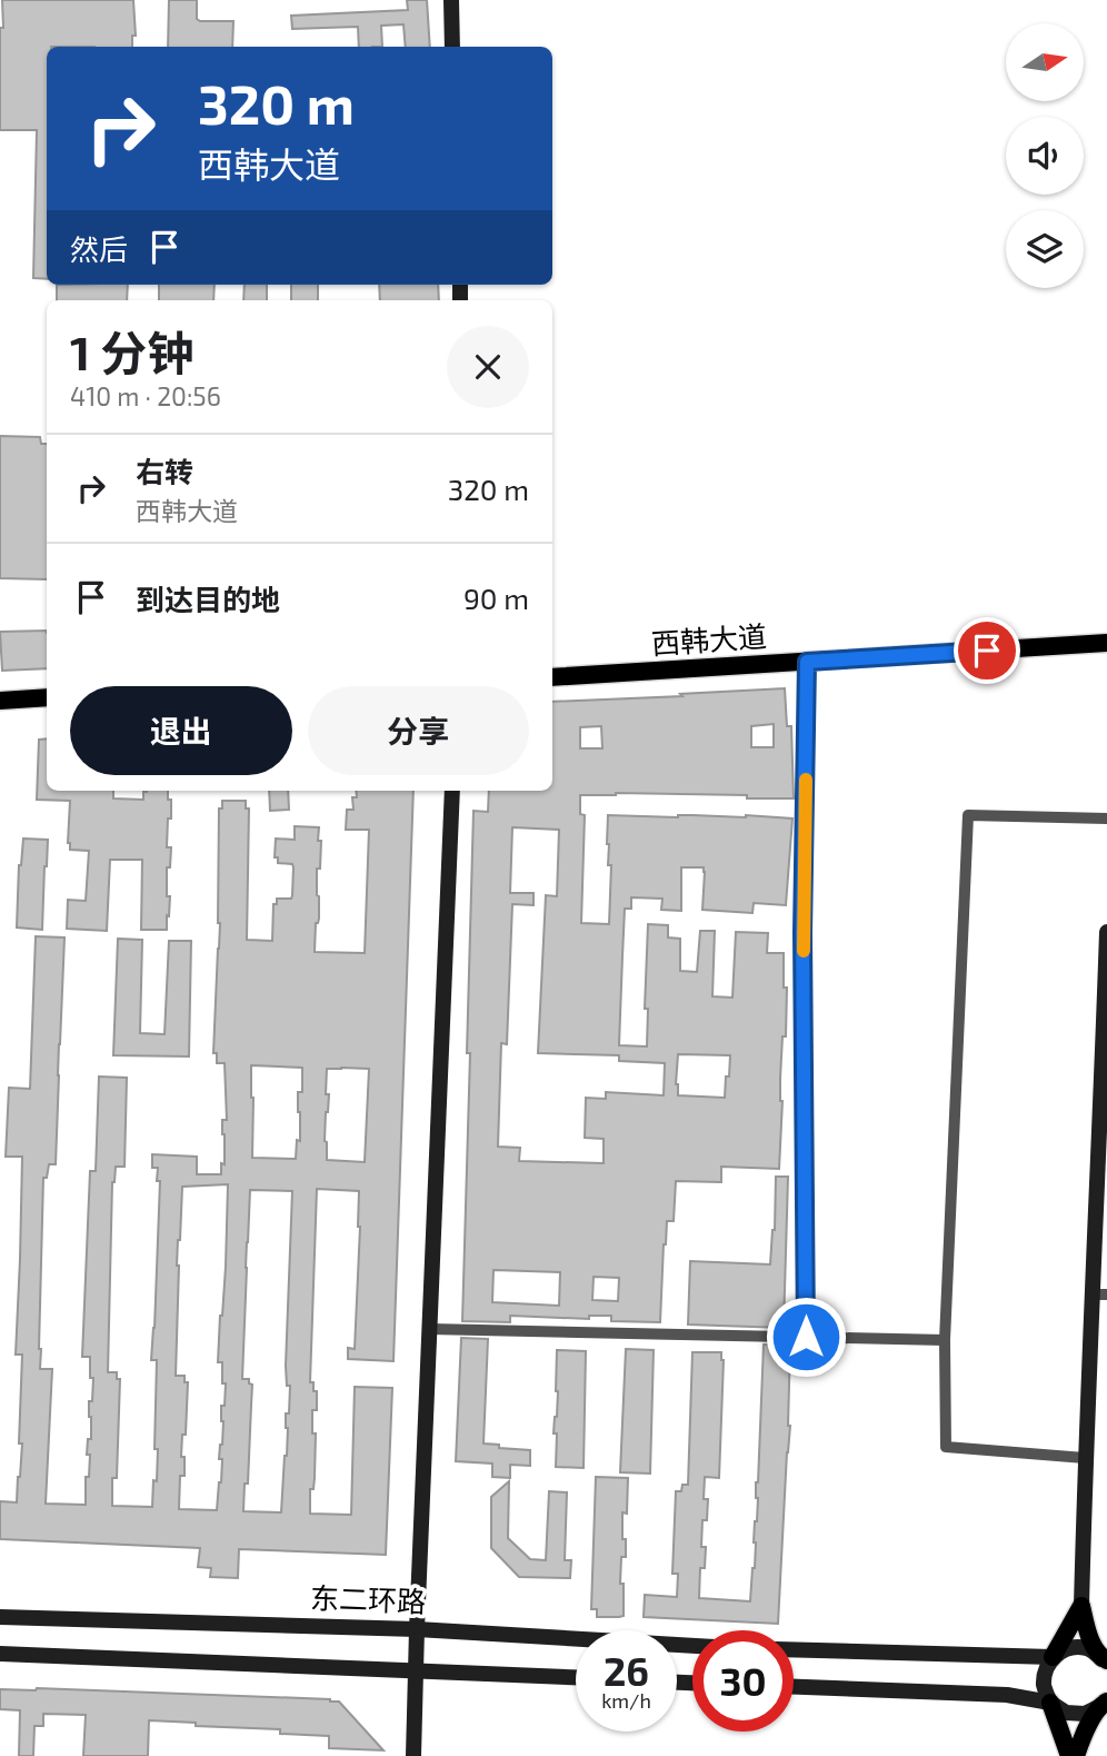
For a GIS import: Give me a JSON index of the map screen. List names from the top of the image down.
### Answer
{
  "streets": {
    "main road": ["西韩大道", "东二环路"]
  },
  "north": "right",
  "page": {
    "turn": ["320 m", "西韩大道"],
    "then": "然后",
    "heading": ["1 分钟", "410 m · 20:56"],
    "list": [
      {
        "name": "右转",
        "note": "西韩大道",
        "value": "320 m"
      },
      {
        "name": "到达目的地",
        "value": "90 m"
      }
    ],
    "buttons": ["退出", "分享"],
    "speed": "26 km/h",
    "limit": "30"
  }
}
